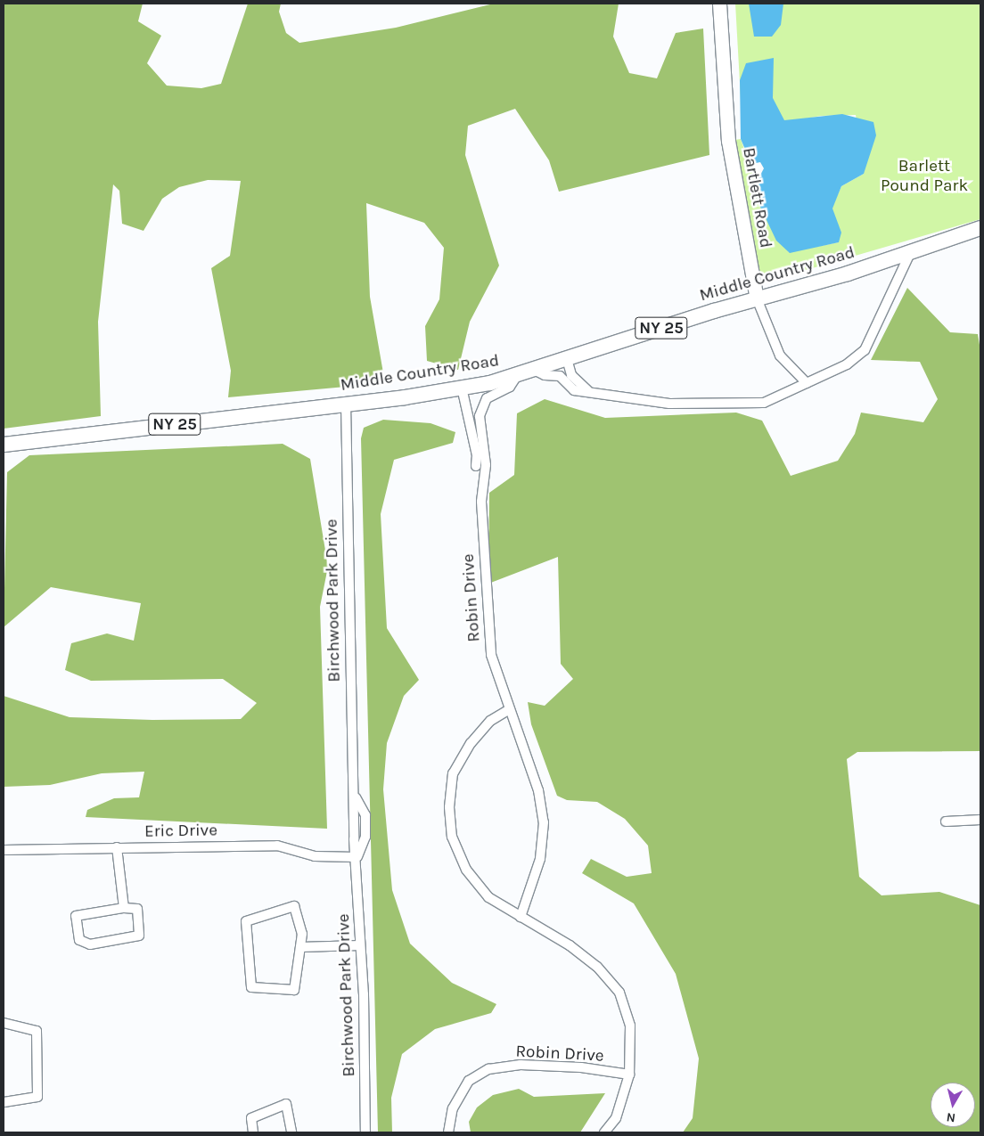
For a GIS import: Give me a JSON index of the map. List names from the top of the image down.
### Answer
{
  "streets": {
    "main road": ["Middle Country Road", "NY 25"],
    "street": [
      "Bartlett Road",
      "Robin Drive",
      "Birchwood Park Drive",
      "Eric Drive"
    ]
  },
  "crossings": [
    ["Bartlett Road", "Middle Country Road"],
    ["Middle Country Road", "Robin Drive"],
    ["Middle Country Road", "Birchwood Park Drive"],
    ["Birchwood Park Drive", "Eric Drive"]
  ],
  "parks": ["Barlett Pound Park"],
  "north": "bottom"
}
